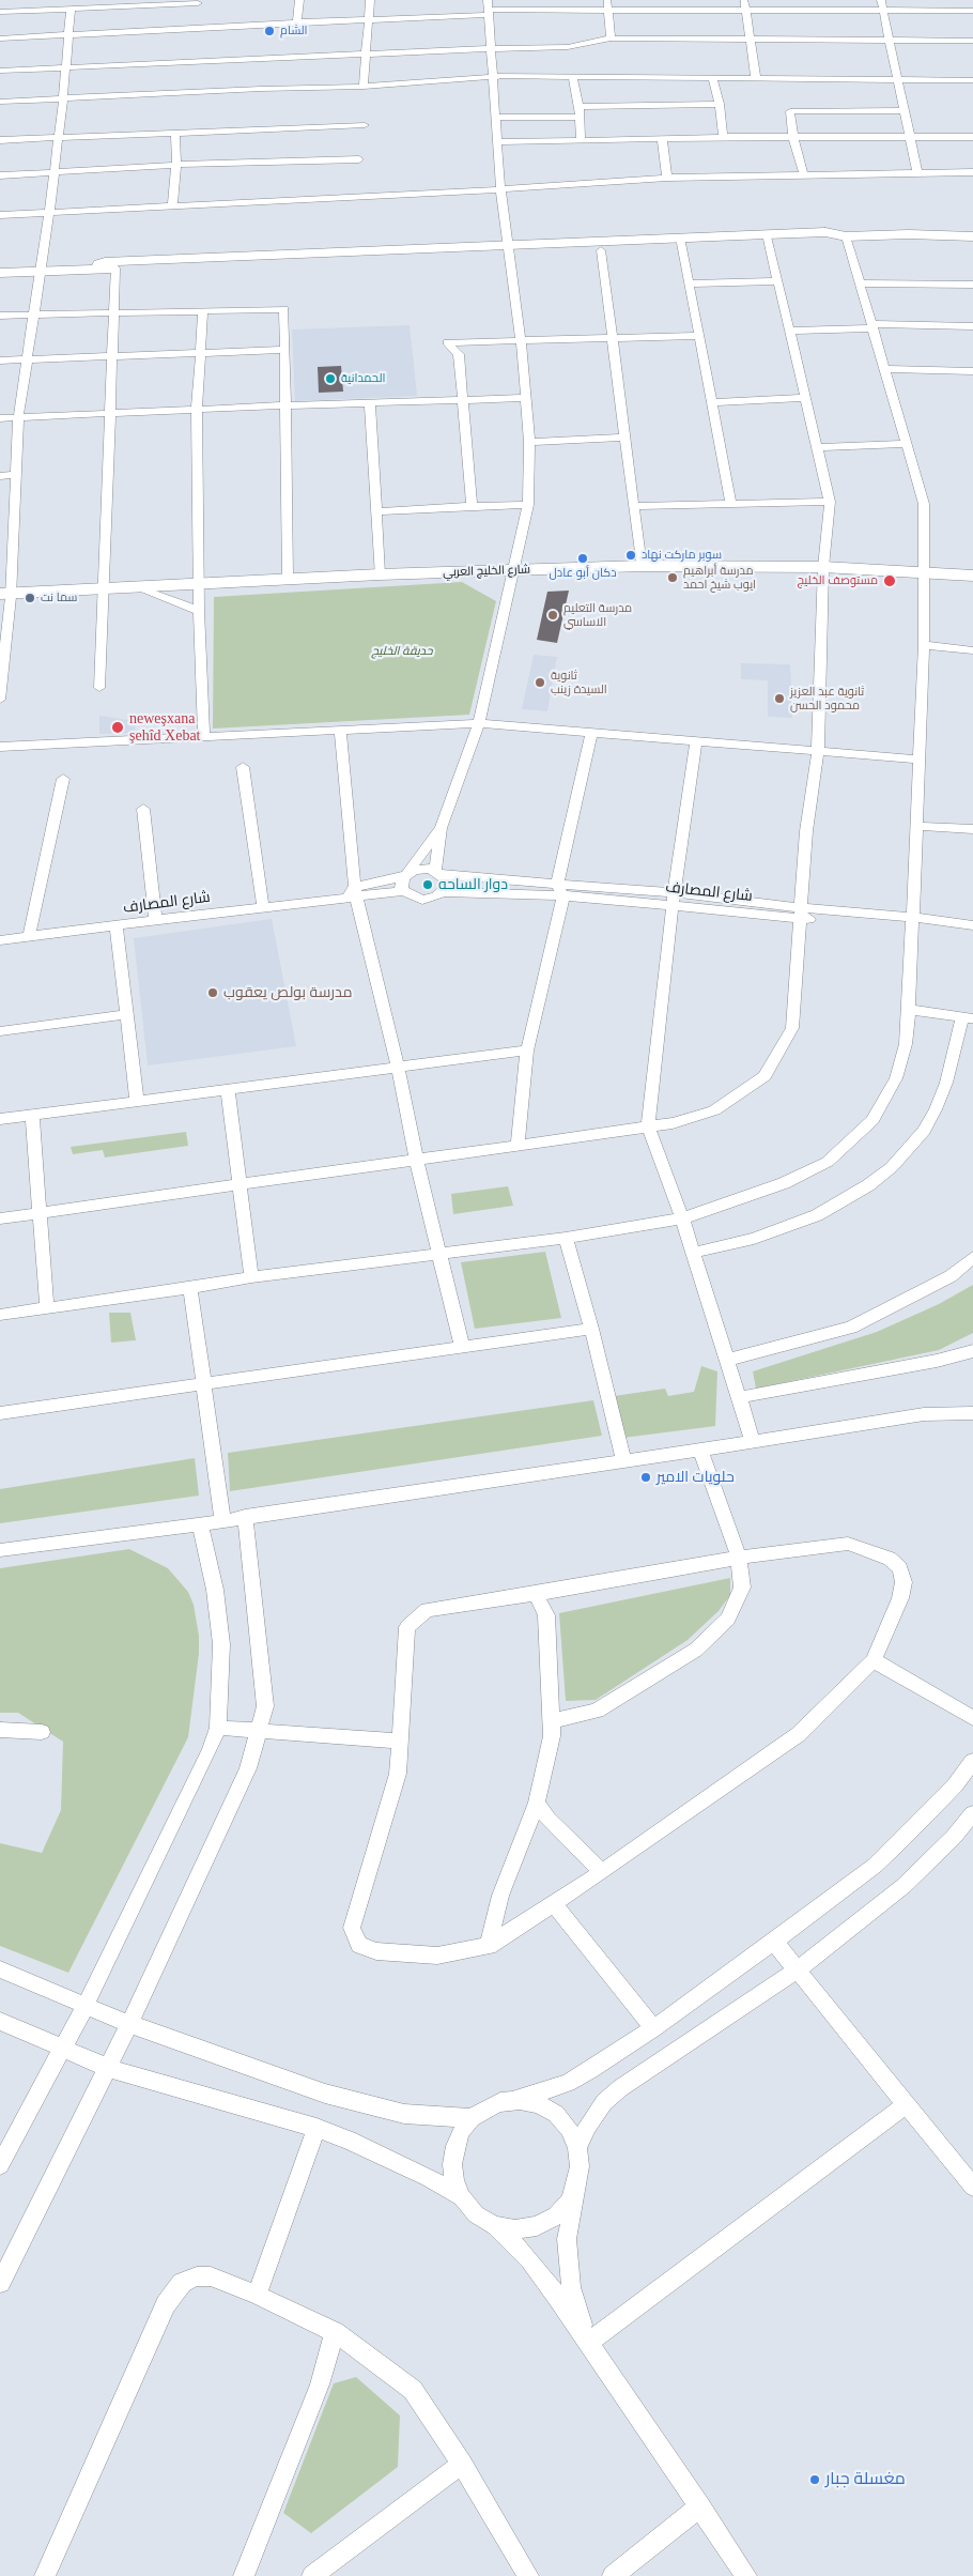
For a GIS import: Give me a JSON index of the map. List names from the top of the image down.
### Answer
{
  "streets": {
    "street": ["شارع الخليج العربي", "شارع المصارف"]
  },
  "parks": ["حديقة الخليج"],
  "places": [
    "الشام",
    "الحمدانية",
    "سوبر ماركت نهاد",
    "دكان أبو عادل",
    "مدرسة أبراهيم ايوب شيخ احمد",
    "مستوصف الخليج",
    "سما نت",
    "مدرسة التعليم الاساسي",
    "ثانوية السيدة زينب",
    "ثانوية عبد العزيز محمود الحسن",
    "neweşxana şehîd Xebat",
    "دوار الساحه",
    "مدرسة بولص يعقوب",
    "حلويات الامير",
    "مغسلة جبار"
  ]
}
